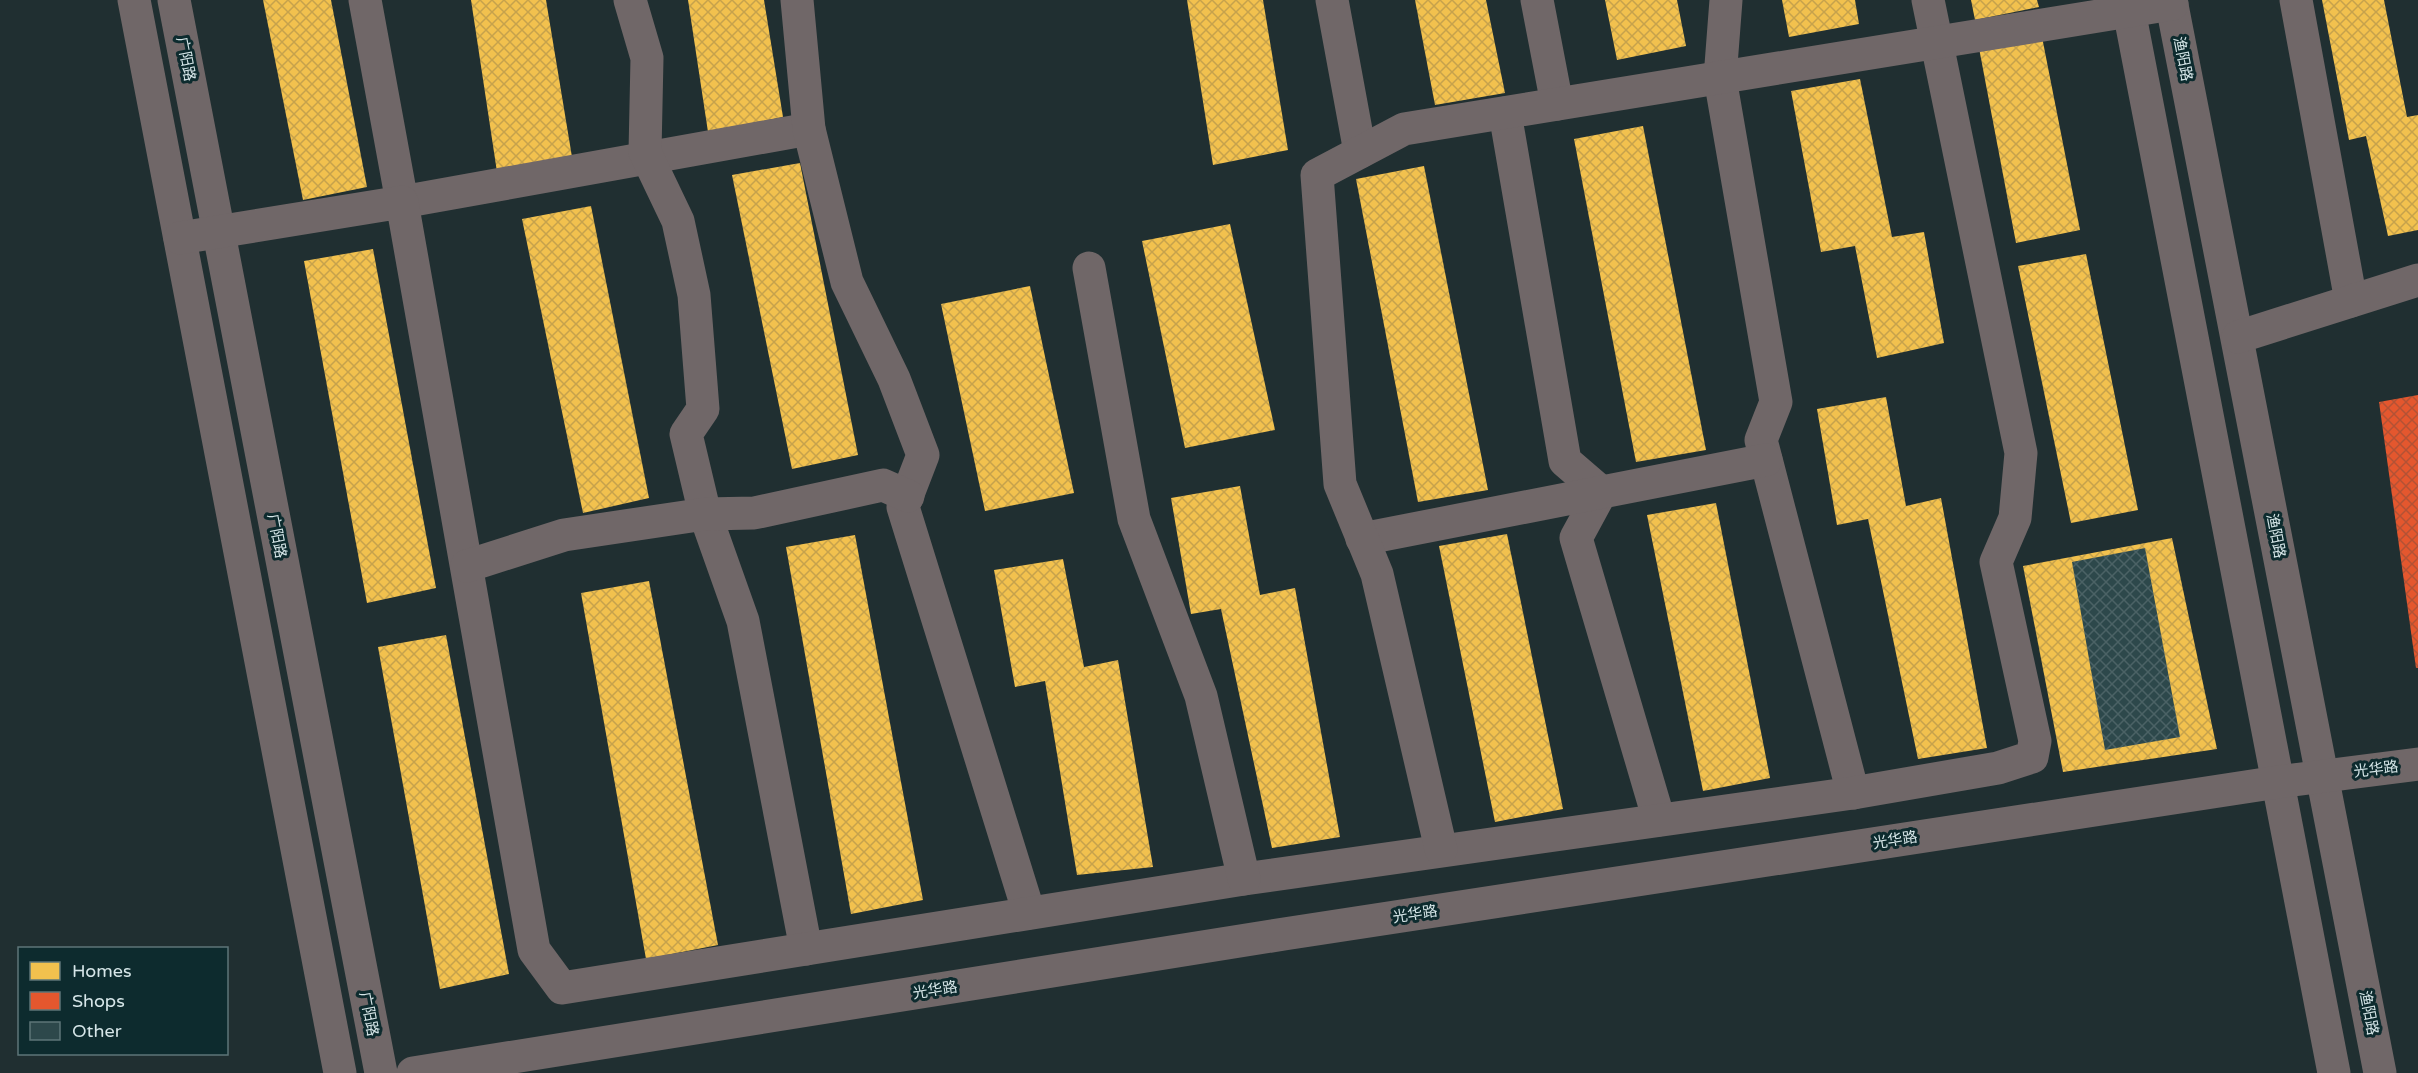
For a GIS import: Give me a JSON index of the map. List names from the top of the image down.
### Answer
{
  "streets": {
    "street": ["广阳路", "渔阳路", "光华路"]
  },
  "crossings": [
    ["渔阳路", "光华路"]
  ],
  "legend": ["Homes", "Shops", "Other"]
}
